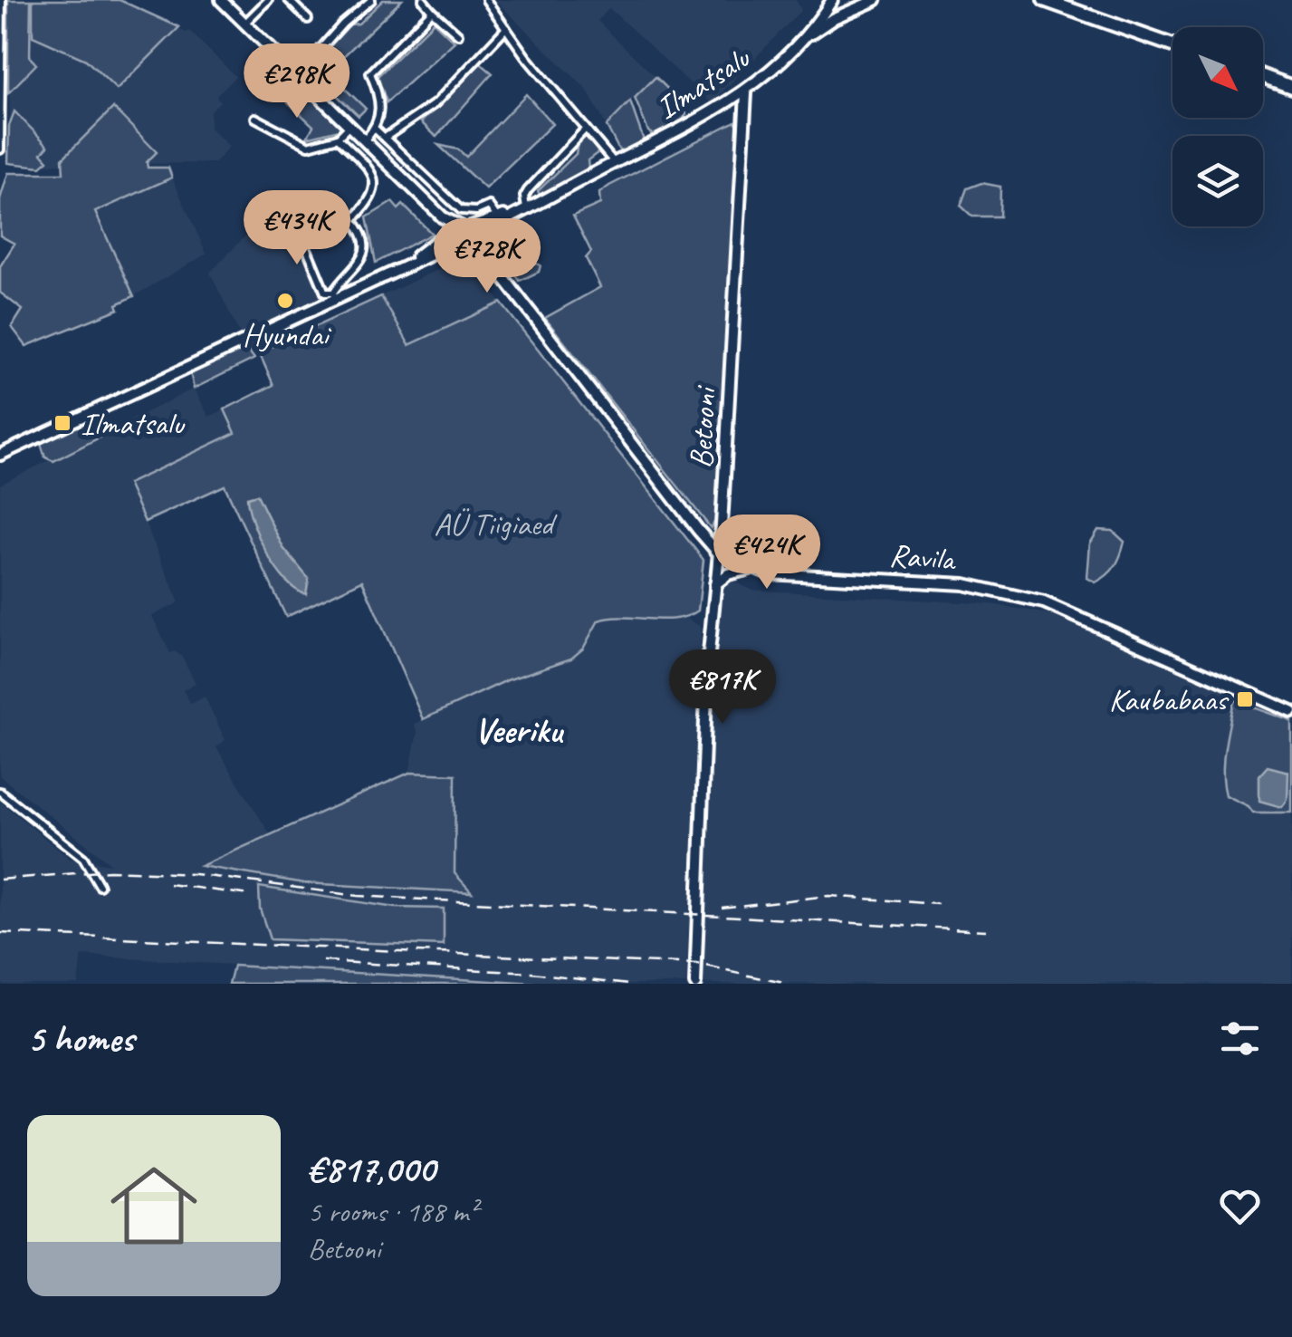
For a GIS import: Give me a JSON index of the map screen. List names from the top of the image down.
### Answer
{
  "streets": {
    "street": ["Ilmatsalu", "Betooni", "Ravila"]
  },
  "crossings": [
    ["Ilmatsalu", "Betooni"],
    ["Ilmatsalu", "Ravila"],
    ["Betooni", "Ravila"]
  ],
  "districts": ["Veeriku"],
  "parks": ["AÜ Tiigiaed"],
  "places": {
    "other": ["Hyundai"],
    "transit": ["Ilmatsalu", "Kaubabaas"]
  },
  "north": "bottom right",
  "page": {
    "price": [
      "€298K",
      "€434K",
      "€728K",
      "€424K",
      "€817K"
    ],
    "heading": "5 homes",
    "list": [
      {
        "name": "€817,000",
        "note": "5 rooms · 188 m² · Betooni"
      }
    ]
  }
}
